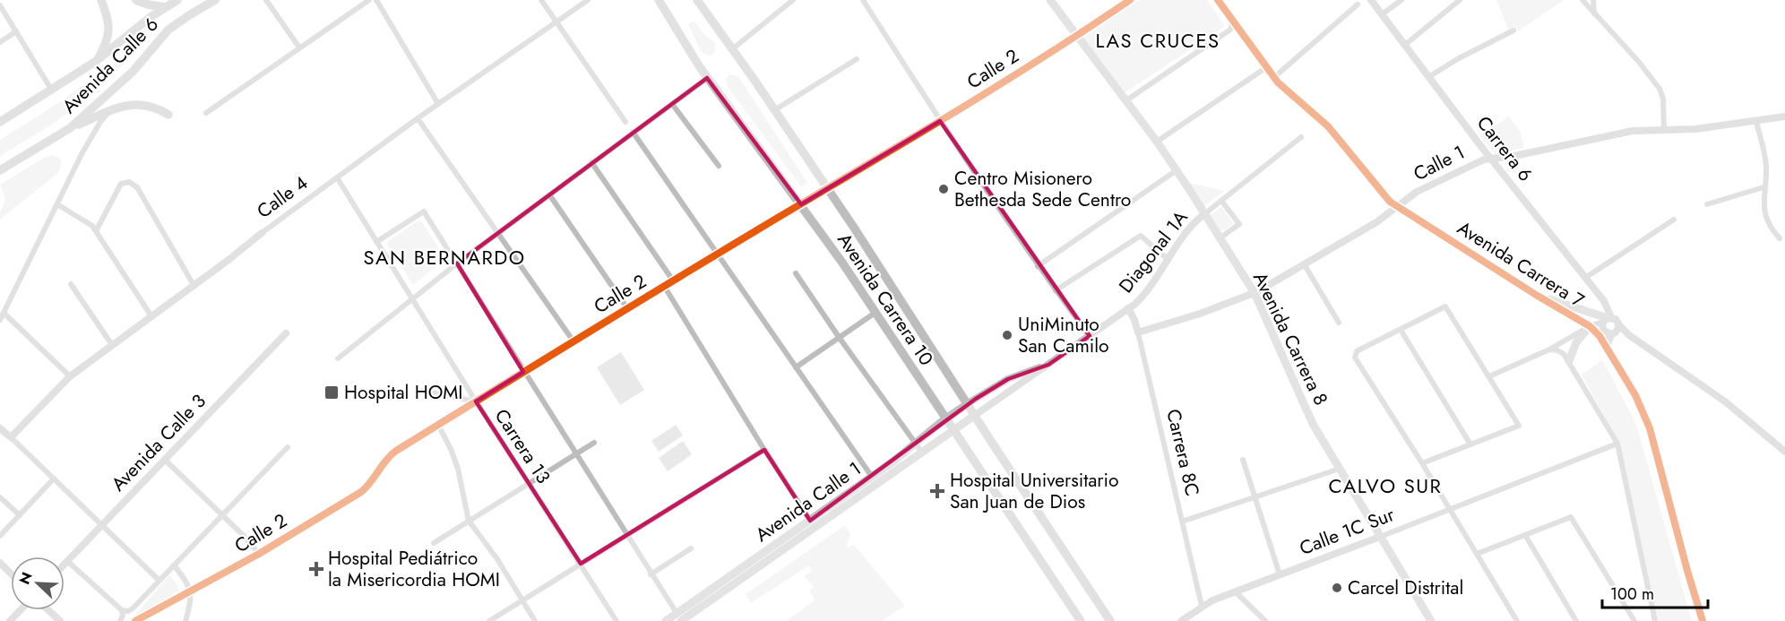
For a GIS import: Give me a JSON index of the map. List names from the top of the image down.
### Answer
{
  "streets": {
    "main road": [
      "Avenida Calle 6",
      "Avenida Carrera 7",
      "Avenida Carrera 10",
      "Avenida Carrera 8",
      "Avenida Calle 1"
    ],
    "street": [
      "Calle 2",
      "Carrera 6",
      "Calle 1",
      "Calle 4",
      "Diagonal 1A",
      "Avenida Calle 3",
      "Carrera 13",
      "Carrera 8C",
      "Calle 1C Sur"
    ]
  },
  "crossings": [
    ["Calle 2", "Avenida Carrera 10"],
    ["Calle 2", "Avenida Carrera 8"],
    ["Calle 2", "Carrera 13"],
    ["Carrera 6", "Calle 1"],
    ["Calle 1", "Avenida Carrera 7"],
    ["Calle 1", "Avenida Carrera 8"],
    ["Calle 1", "Carrera 8C"],
    ["Calle 4", "Carrera 13"],
    ["Diagonal 1A", "Avenida Carrera 8"],
    ["Diagonal 1A", "Carrera 8C"],
    ["Avenida Carrera 10", "Avenida Calle 1"],
    ["Avenida Carrera 8", "Calle 1C Sur"],
    ["Carrera 8C", "Calle 1C Sur"]
  ],
  "districts": ["LAS CRUCES", "SAN BERNARDO", "CALVO SUR"],
  "places": {
    "other": ["Centro Misionero Bethesda Sede Centro", "UniMinuto San Camilo", "Carcel Distrital"],
    "transit": ["Hospital HOMI"],
    "health": ["Hospital Universitario San Juan de Dios", "Hospital Pediátrico la Misericordia HOMI"]
  },
  "scale_bar": "100 m",
  "north": "top left"
}
